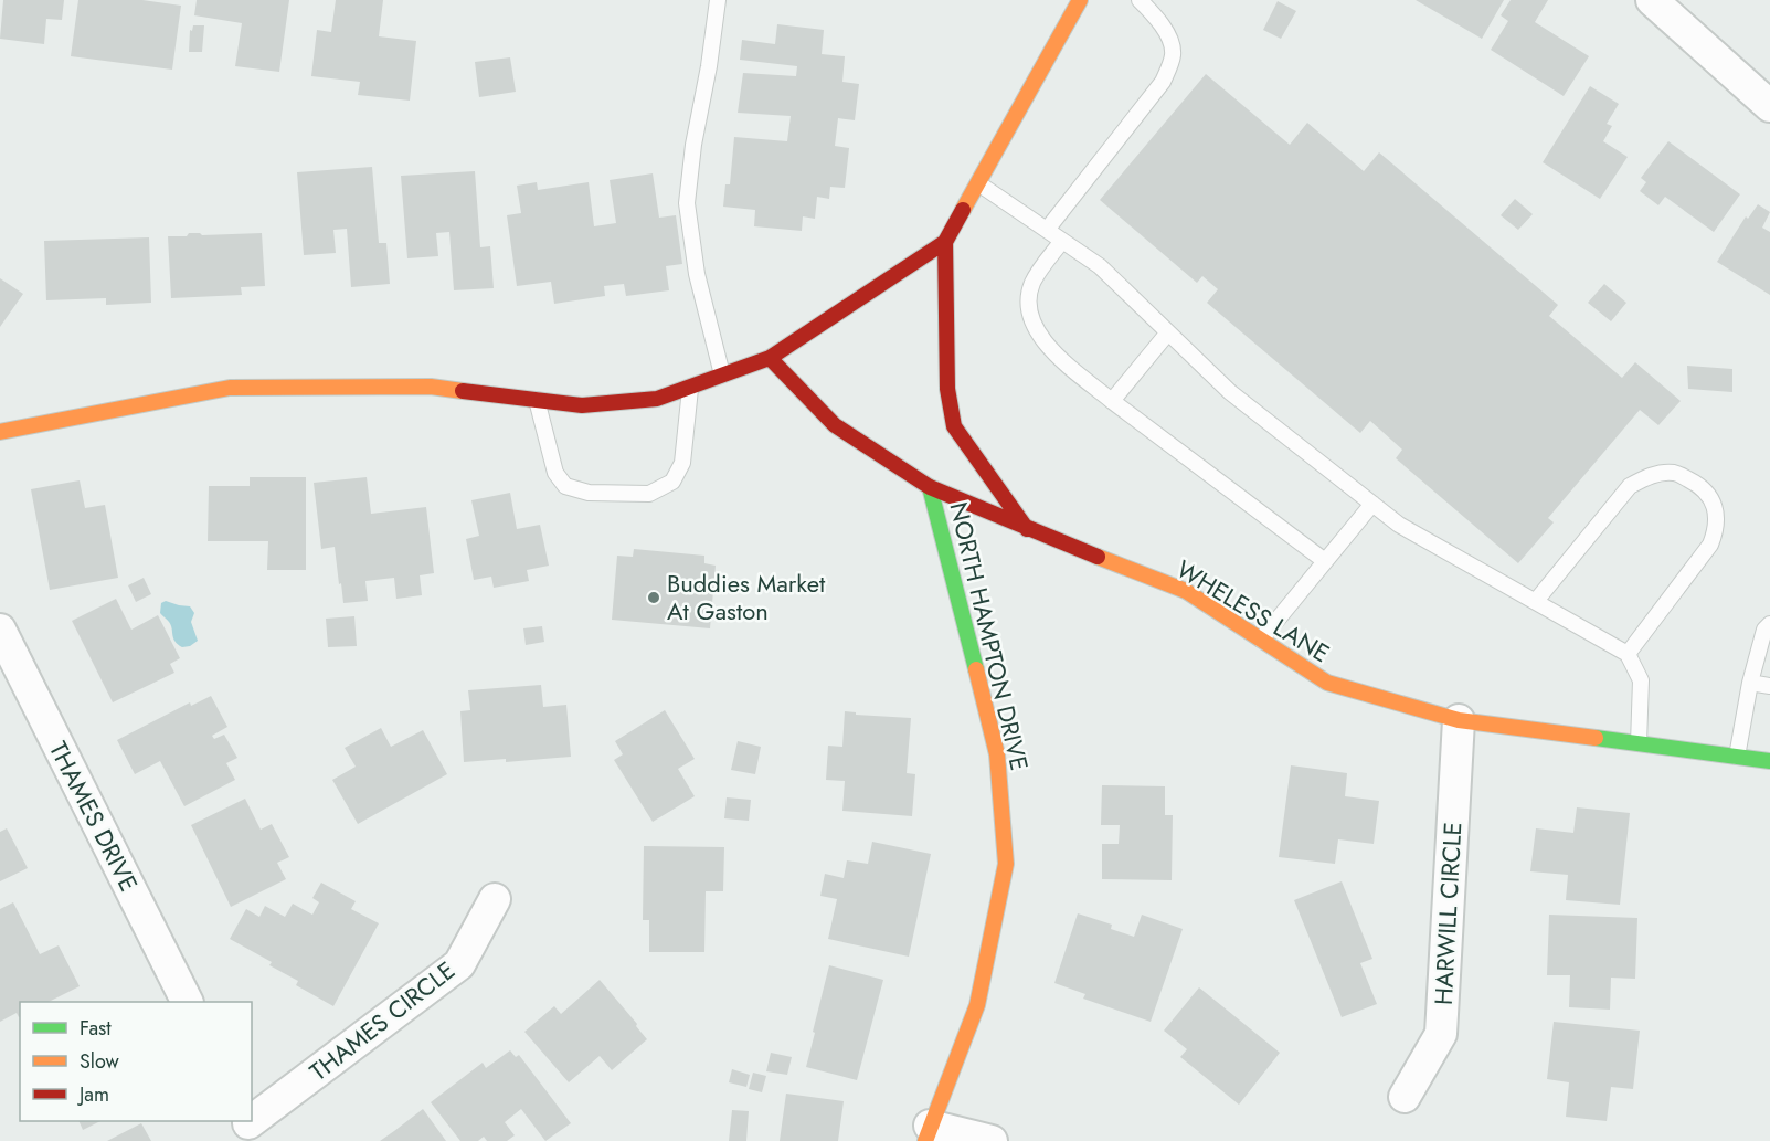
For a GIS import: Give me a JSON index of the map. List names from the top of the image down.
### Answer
{
  "streets": {
    "street": [
      "WHELESS LANE",
      "NORTH HAMPTON DRIVE",
      "THAMES DRIVE",
      "HARWILL CIRCLE",
      "THAMES CIRCLE"
    ]
  },
  "crossings": [
    ["WHELESS LANE", "NORTH HAMPTON DRIVE"],
    ["WHELESS LANE", "HARWILL CIRCLE"]
  ],
  "places": ["Buddies Market At Gaston"],
  "legend": ["Fast", "Slow", "Jam"]
}
